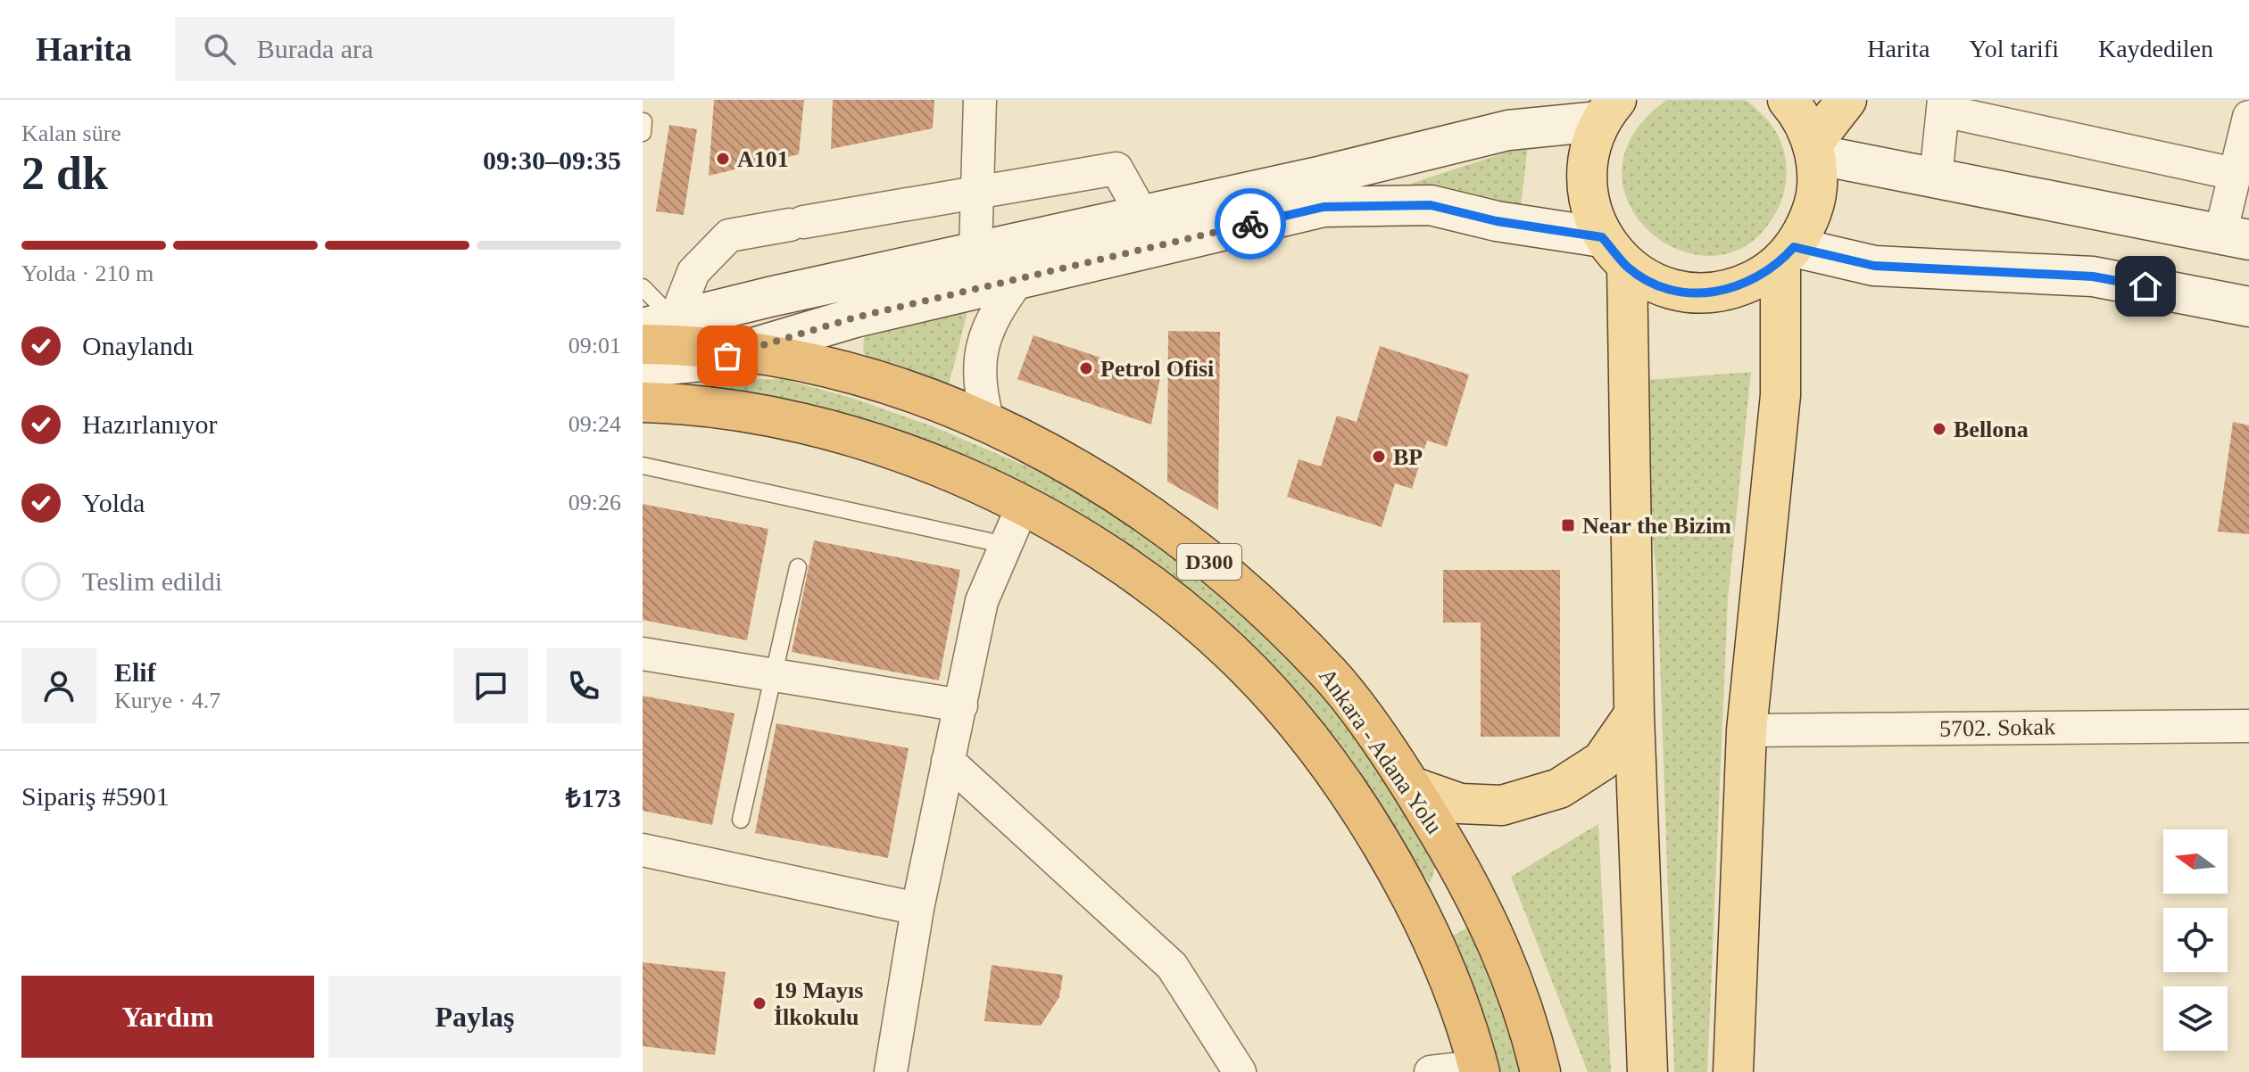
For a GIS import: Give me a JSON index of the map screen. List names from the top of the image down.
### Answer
{
  "streets": {
    "highway": ["D300", "Ankara - Adana Yolu"],
    "street": ["5702. Sokak"]
  },
  "places": {
    "other": [
      "A101",
      "Petrol Ofisi",
      "Bellona",
      "BP",
      "19 Mayıs İlkokulu"
    ],
    "transit": ["Near the Bizim"]
  },
  "north": "left",
  "page": {
    "header": "Harita",
    "search": "Burada ara",
    "nav": ["Harita", "Yol tarifi", "Kaydedilen"],
    "heading": ["2 dk", "Kalan süre", "09:30–09:35"],
    "panel": [
      "Elif",
      "Kurye · 4.7",
      "Sipariş #5901",
      "₺173"
    ],
    "bar": "Yolda · 210 m",
    "list": [
      ["Onaylandı", "09:01"],
      ["Hazırlanıyor", "09:24"],
      ["Yolda", "09:26"],
      "Teslim edildi"
    ],
    "buttons": ["Yardım", "Paylaş"]
  }
}
